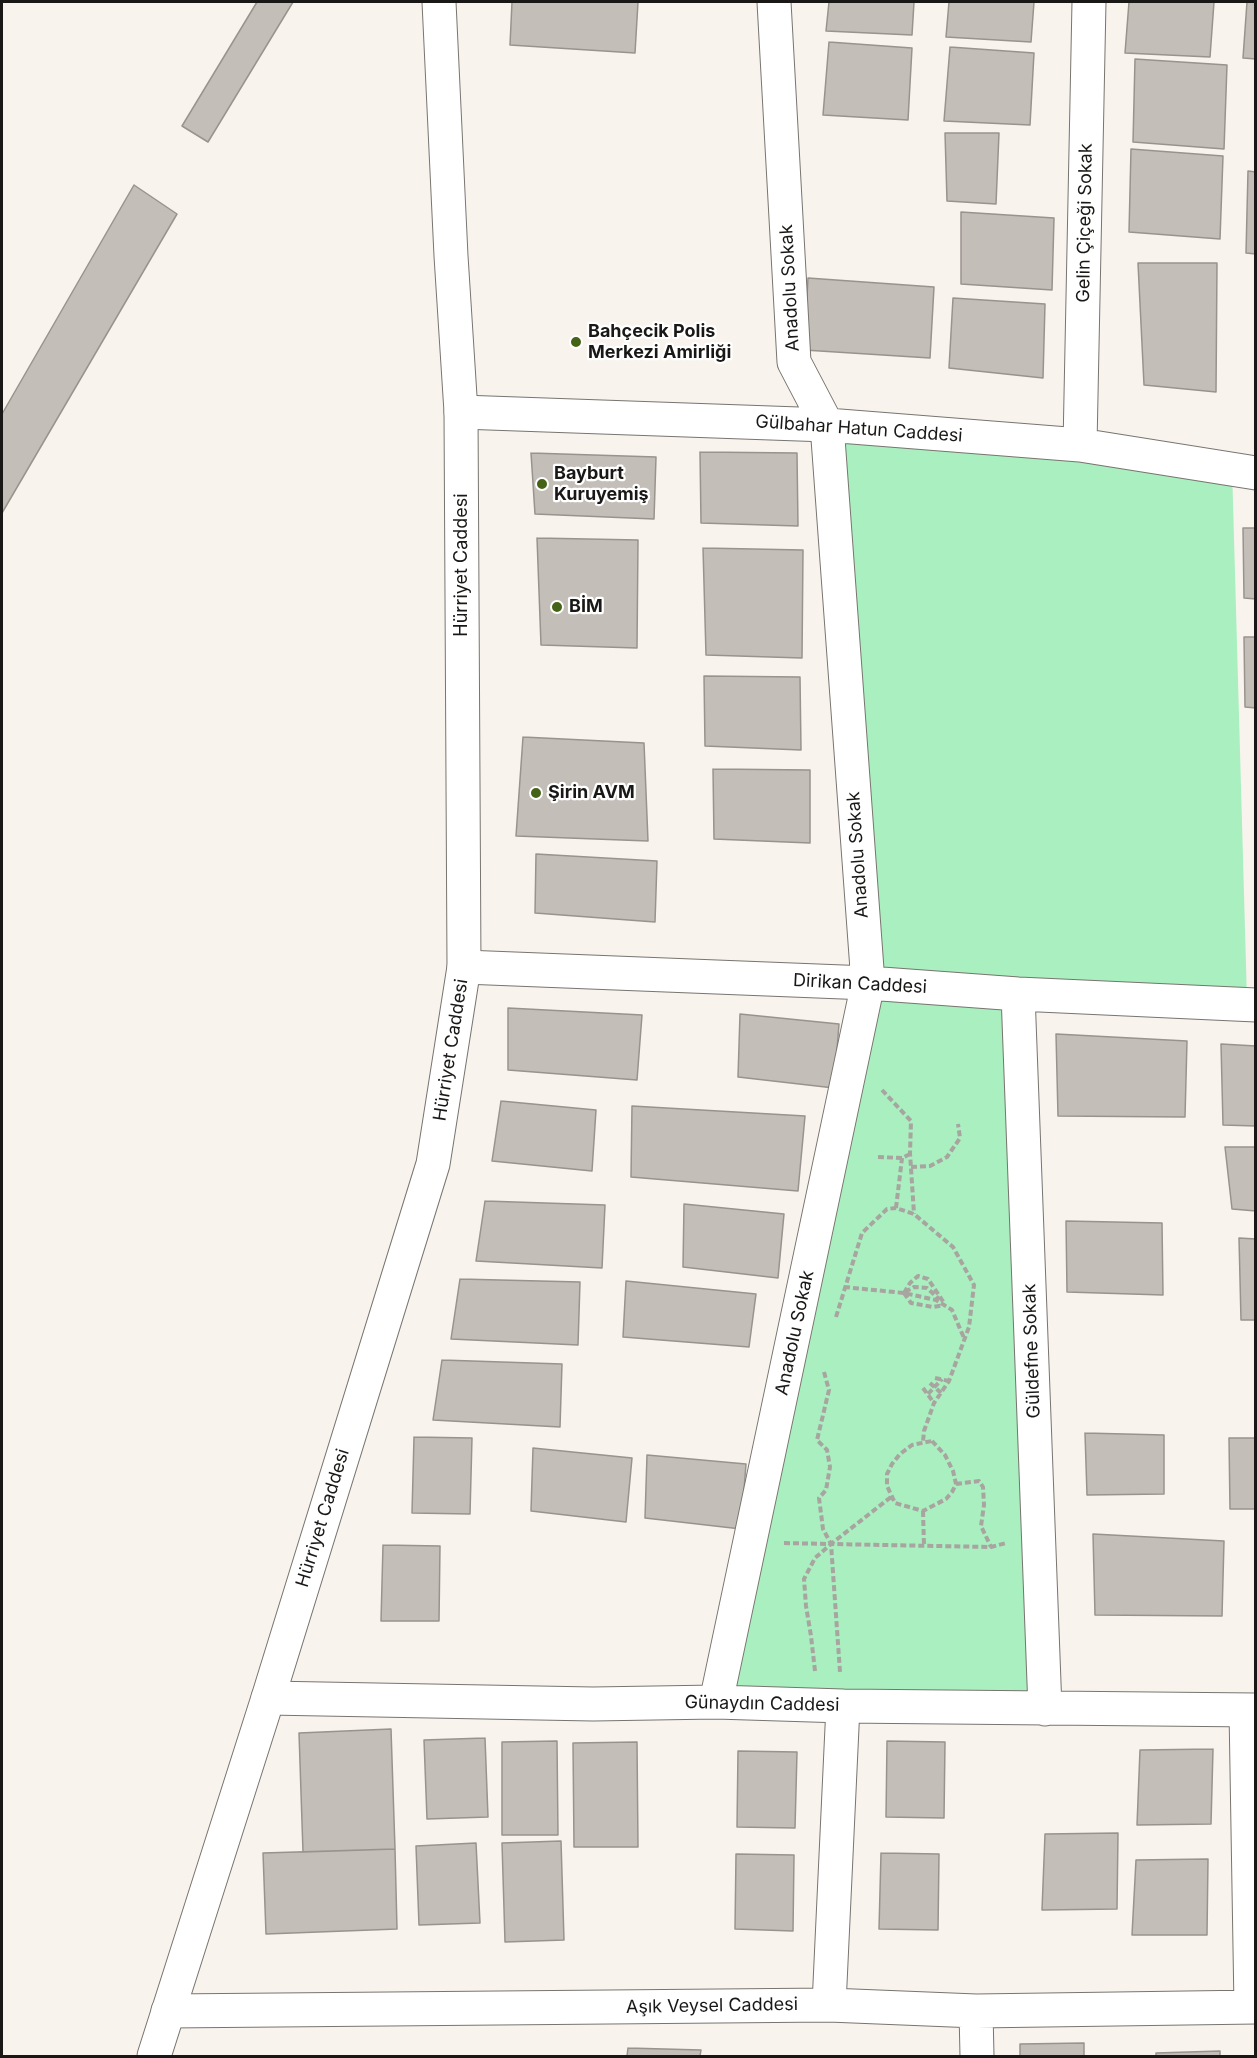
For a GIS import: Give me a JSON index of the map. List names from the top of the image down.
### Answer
{
  "streets": {
    "street": [
      "Gelin Çiçeği Sokak",
      "Anadolu Sokak",
      "Gülbahar Hatun Caddesi",
      "Hürriyet Caddesi",
      "Dirikan Caddesi",
      "Güldefne Sokak",
      "Günaydın Caddesi",
      "Aşık Veysel Caddesi"
    ]
  },
  "crossings": [
    ["Gelin Çiçeği Sokak", "Gülbahar Hatun Caddesi"],
    ["Anadolu Sokak", "Gülbahar Hatun Caddesi"],
    ["Anadolu Sokak", "Dirikan Caddesi"],
    ["Anadolu Sokak", "Günaydın Caddesi"],
    ["Gülbahar Hatun Caddesi", "Hürriyet Caddesi"],
    ["Hürriyet Caddesi", "Dirikan Caddesi"],
    ["Hürriyet Caddesi", "Günaydın Caddesi"],
    ["Hürriyet Caddesi", "Aşık Veysel Caddesi"],
    ["Dirikan Caddesi", "Güldefne Sokak"],
    ["Güldefne Sokak", "Günaydın Caddesi"]
  ],
  "places": [
    "Bahçecik Polis Merkezi Amirliği",
    "Bayburt Kuruyemiş",
    "BİM",
    "Şirin AVM"
  ]
}
